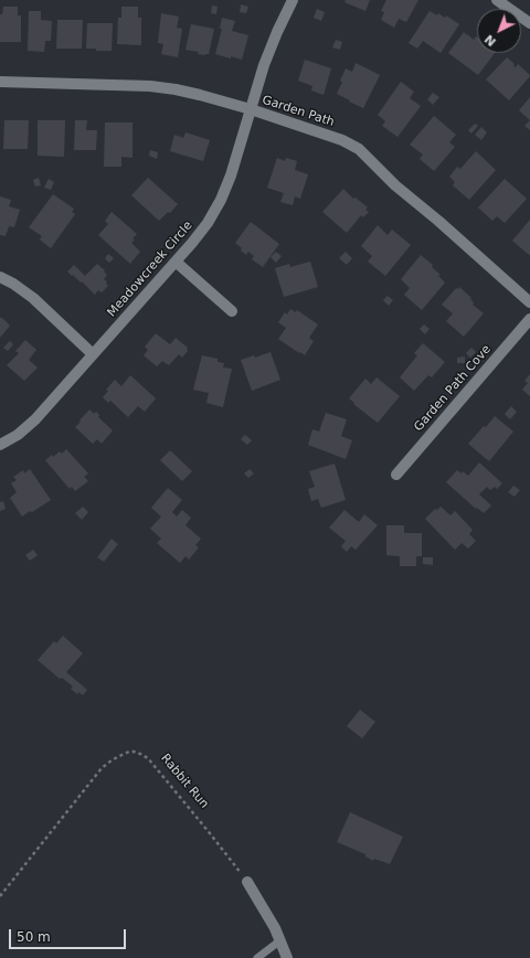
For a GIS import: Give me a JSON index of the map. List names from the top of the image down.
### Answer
{
  "streets": {
    "street": ["Garden Path", "Meadowcreek Circle", "Garden Path Cove"],
    "path": ["Rabbit Run"]
  },
  "crossings": [
    ["Garden Path", "Meadowcreek Circle"]
  ],
  "scale_bar": "50 m",
  "north": "bottom left"
}
